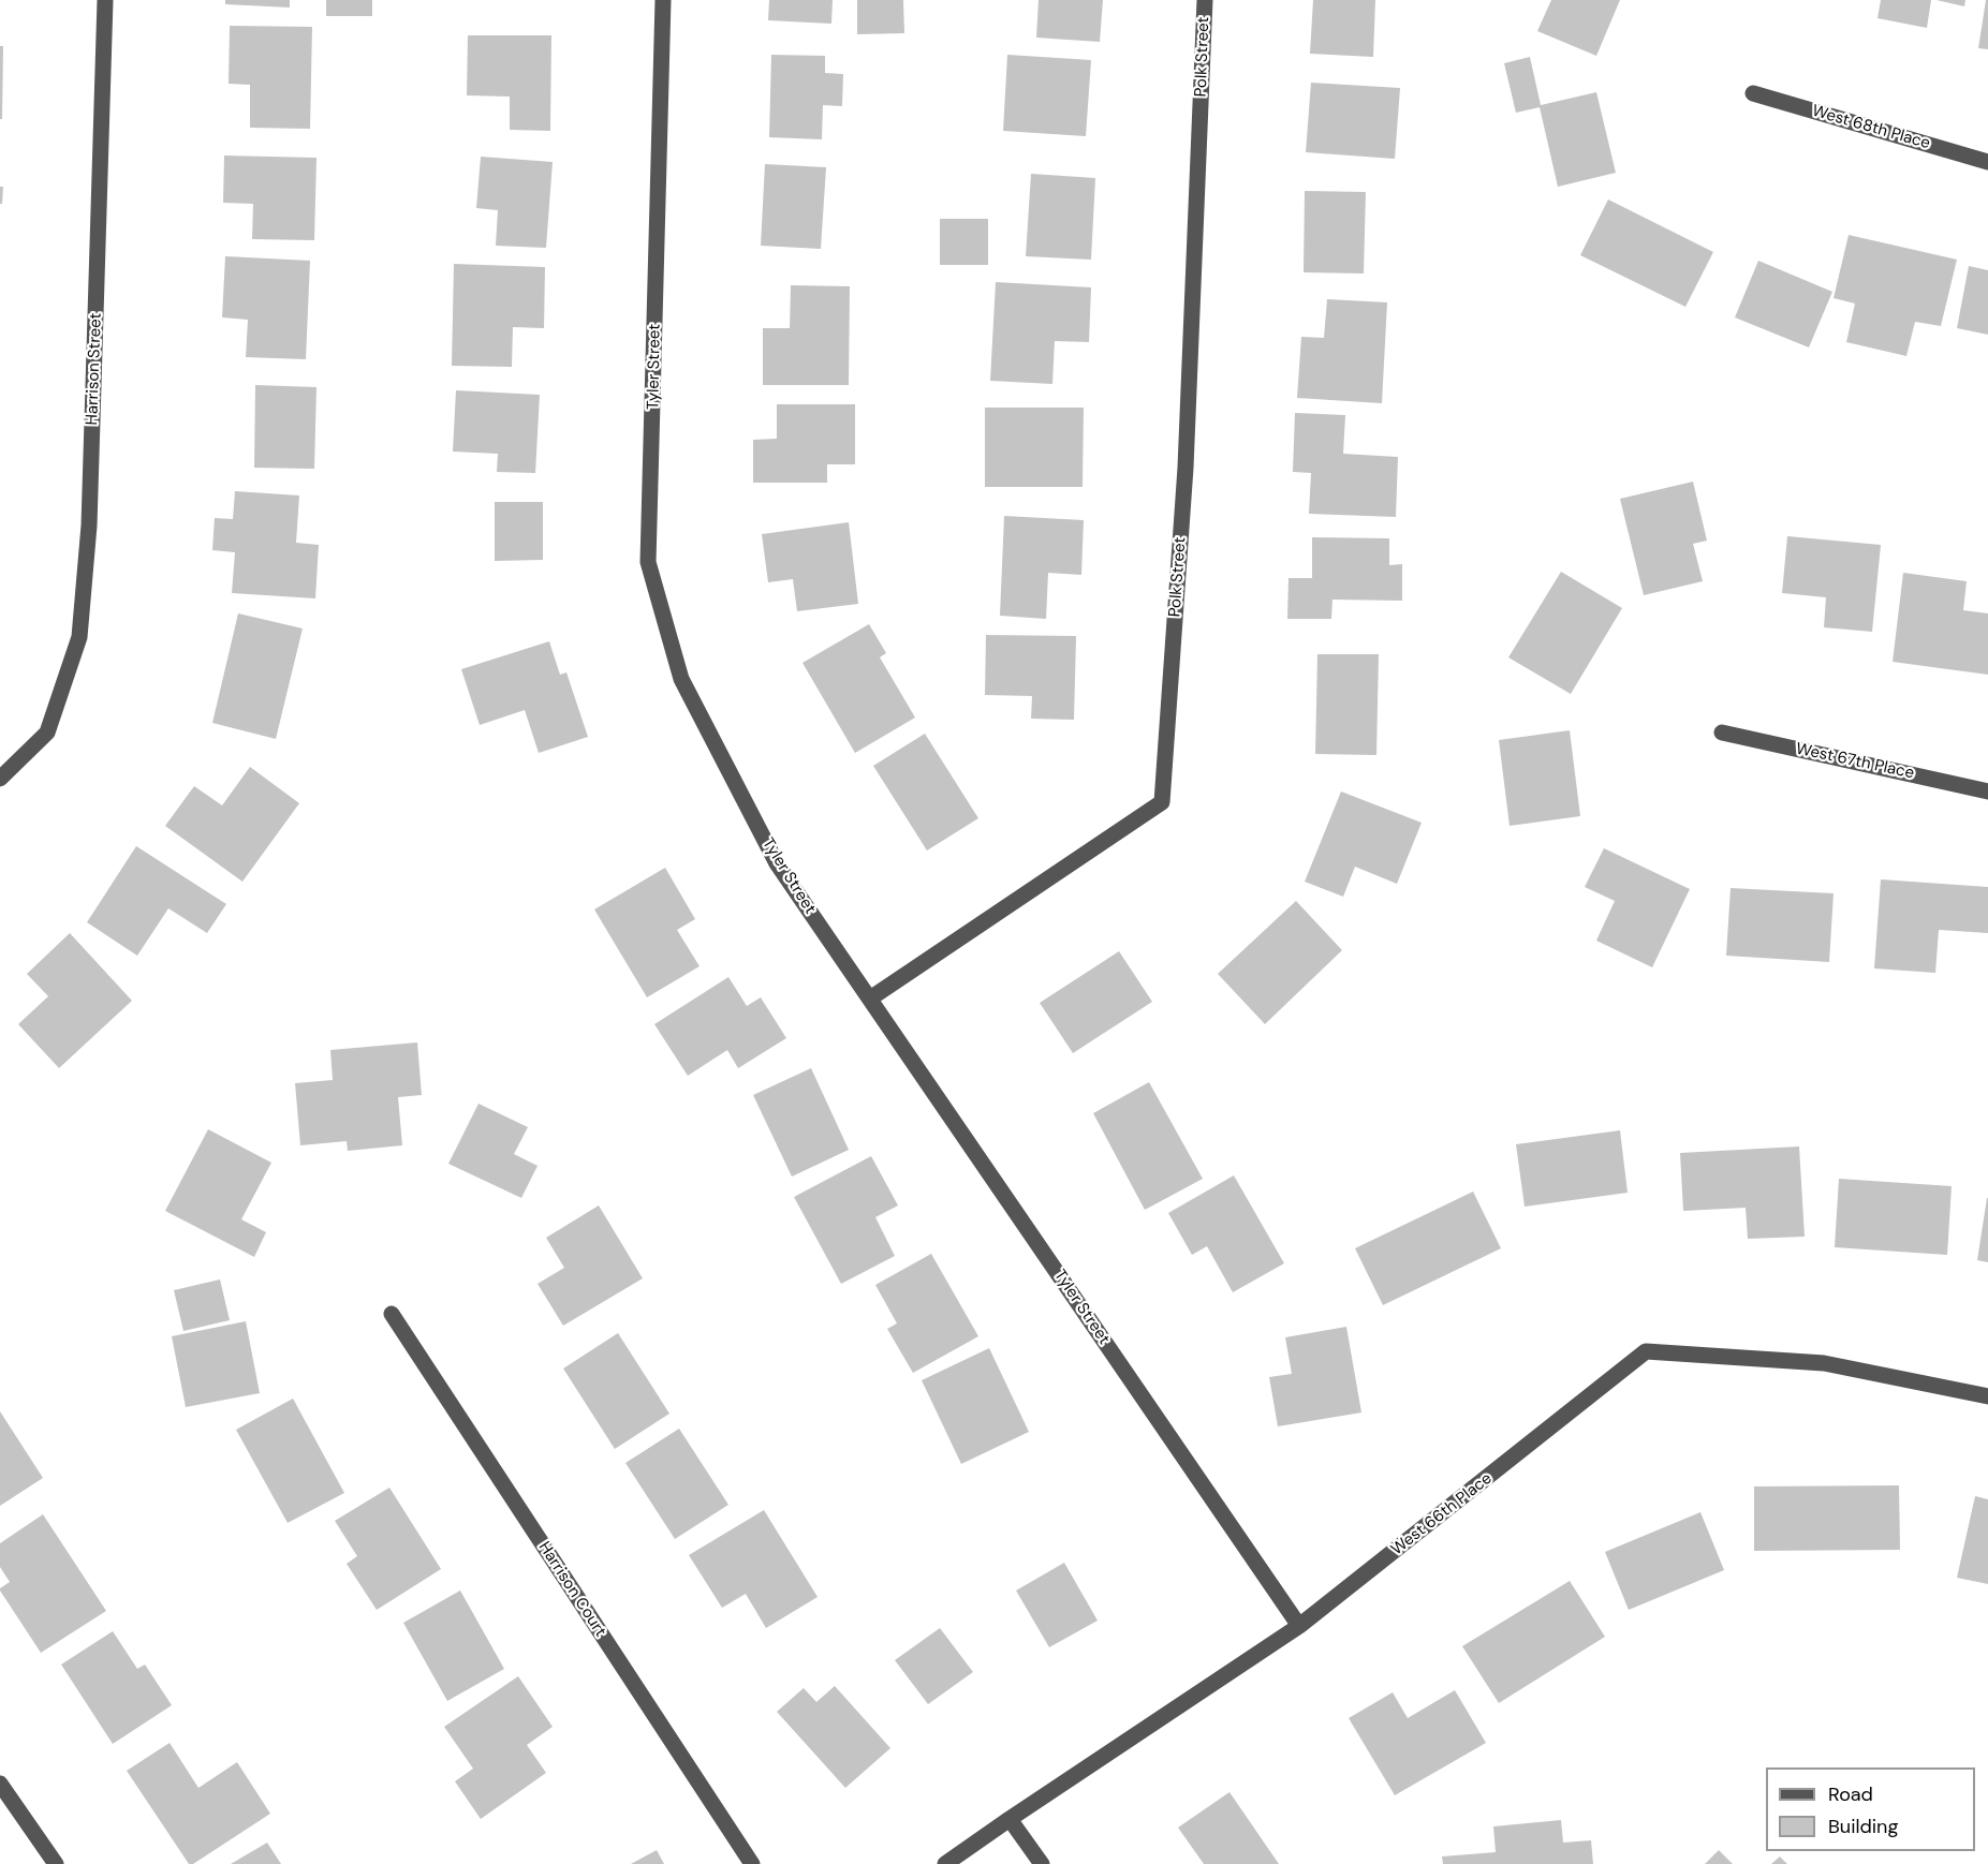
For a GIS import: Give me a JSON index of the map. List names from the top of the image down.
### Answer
{
  "streets": {
    "street": [
      "Polk Street",
      "West 68th Place",
      "Tyler Street",
      "Harrison Street",
      "West 67th Place",
      "West 66th Place",
      "Harrison Court"
    ]
  },
  "crossings": [
    ["Polk Street", "Tyler Street"],
    ["Tyler Street", "West 66th Place"]
  ],
  "legend": ["Road", "Building"]
}
